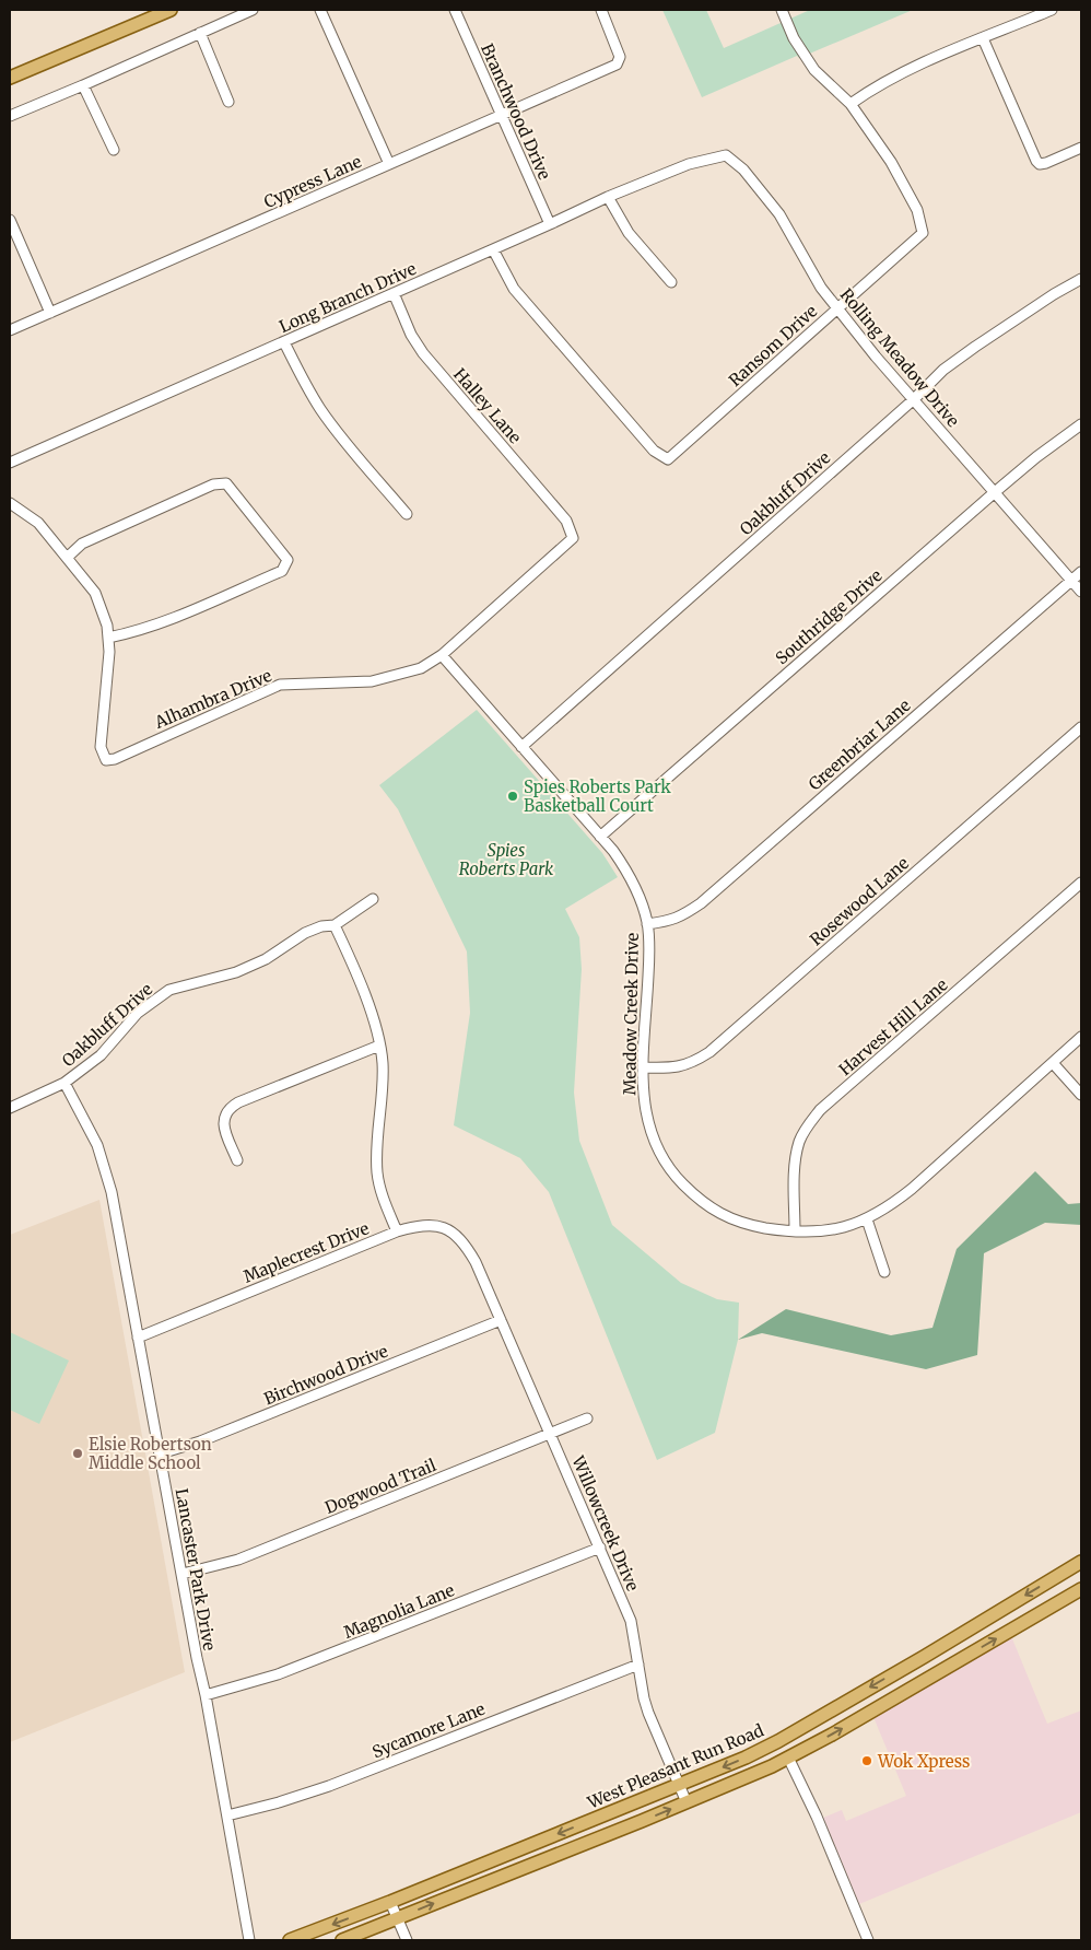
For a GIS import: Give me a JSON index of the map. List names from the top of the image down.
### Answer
{
  "streets": {
    "main road": ["West Pleasant Run Road"],
    "street": [
      "Branchwood Drive",
      "Cypress Lane",
      "Long Branch Drive",
      "Ransom Drive",
      "Rolling Meadow Drive",
      "Halley Lane",
      "Oakbluff Drive",
      "Southridge Drive",
      "Alhambra Drive",
      "Greenbriar Lane",
      "Rosewood Lane",
      "Meadow Creek Drive",
      "Harvest Hill Lane",
      "Maplecrest Drive",
      "Birchwood Drive",
      "Dogwood Trail",
      "Willowcreek Drive",
      "Lancaster Park Drive",
      "Magnolia Lane",
      "Sycamore Lane"
    ]
  },
  "crossings": [
    ["Branchwood Drive", "Cypress Lane"],
    ["Branchwood Drive", "Long Branch Drive"],
    ["Long Branch Drive", "Ransom Drive"],
    ["Long Branch Drive", "Rolling Meadow Drive"],
    ["Long Branch Drive", "Halley Lane"],
    ["Ransom Drive", "Rolling Meadow Drive"],
    ["Rolling Meadow Drive", "Oakbluff Drive"],
    ["Rolling Meadow Drive", "Southridge Drive"],
    ["Rolling Meadow Drive", "Greenbriar Lane"],
    ["Halley Lane", "Alhambra Drive"],
    ["Oakbluff Drive", "Meadow Creek Drive"],
    ["Oakbluff Drive", "Lancaster Park Drive"],
    ["Southridge Drive", "Meadow Creek Drive"],
    ["Alhambra Drive", "Meadow Creek Drive"],
    ["Greenbriar Lane", "Meadow Creek Drive"],
    ["Rosewood Lane", "Meadow Creek Drive"],
    ["Meadow Creek Drive", "Harvest Hill Lane"],
    ["Maplecrest Drive", "Willowcreek Drive"],
    ["Maplecrest Drive", "Lancaster Park Drive"],
    ["Birchwood Drive", "Willowcreek Drive"],
    ["Birchwood Drive", "Lancaster Park Drive"],
    ["Dogwood Trail", "Willowcreek Drive"],
    ["Dogwood Trail", "Lancaster Park Drive"],
    ["Willowcreek Drive", "Magnolia Lane"],
    ["Willowcreek Drive", "Sycamore Lane"],
    ["Willowcreek Drive", "West Pleasant Run Road"],
    ["Lancaster Park Drive", "Magnolia Lane"],
    ["Lancaster Park Drive", "Sycamore Lane"]
  ],
  "parks": ["Spies Roberts Park"],
  "places": ["Spies Roberts Park Basketball Court", "Elsie Robertson Middle School", "Wok Xpress"]
}
